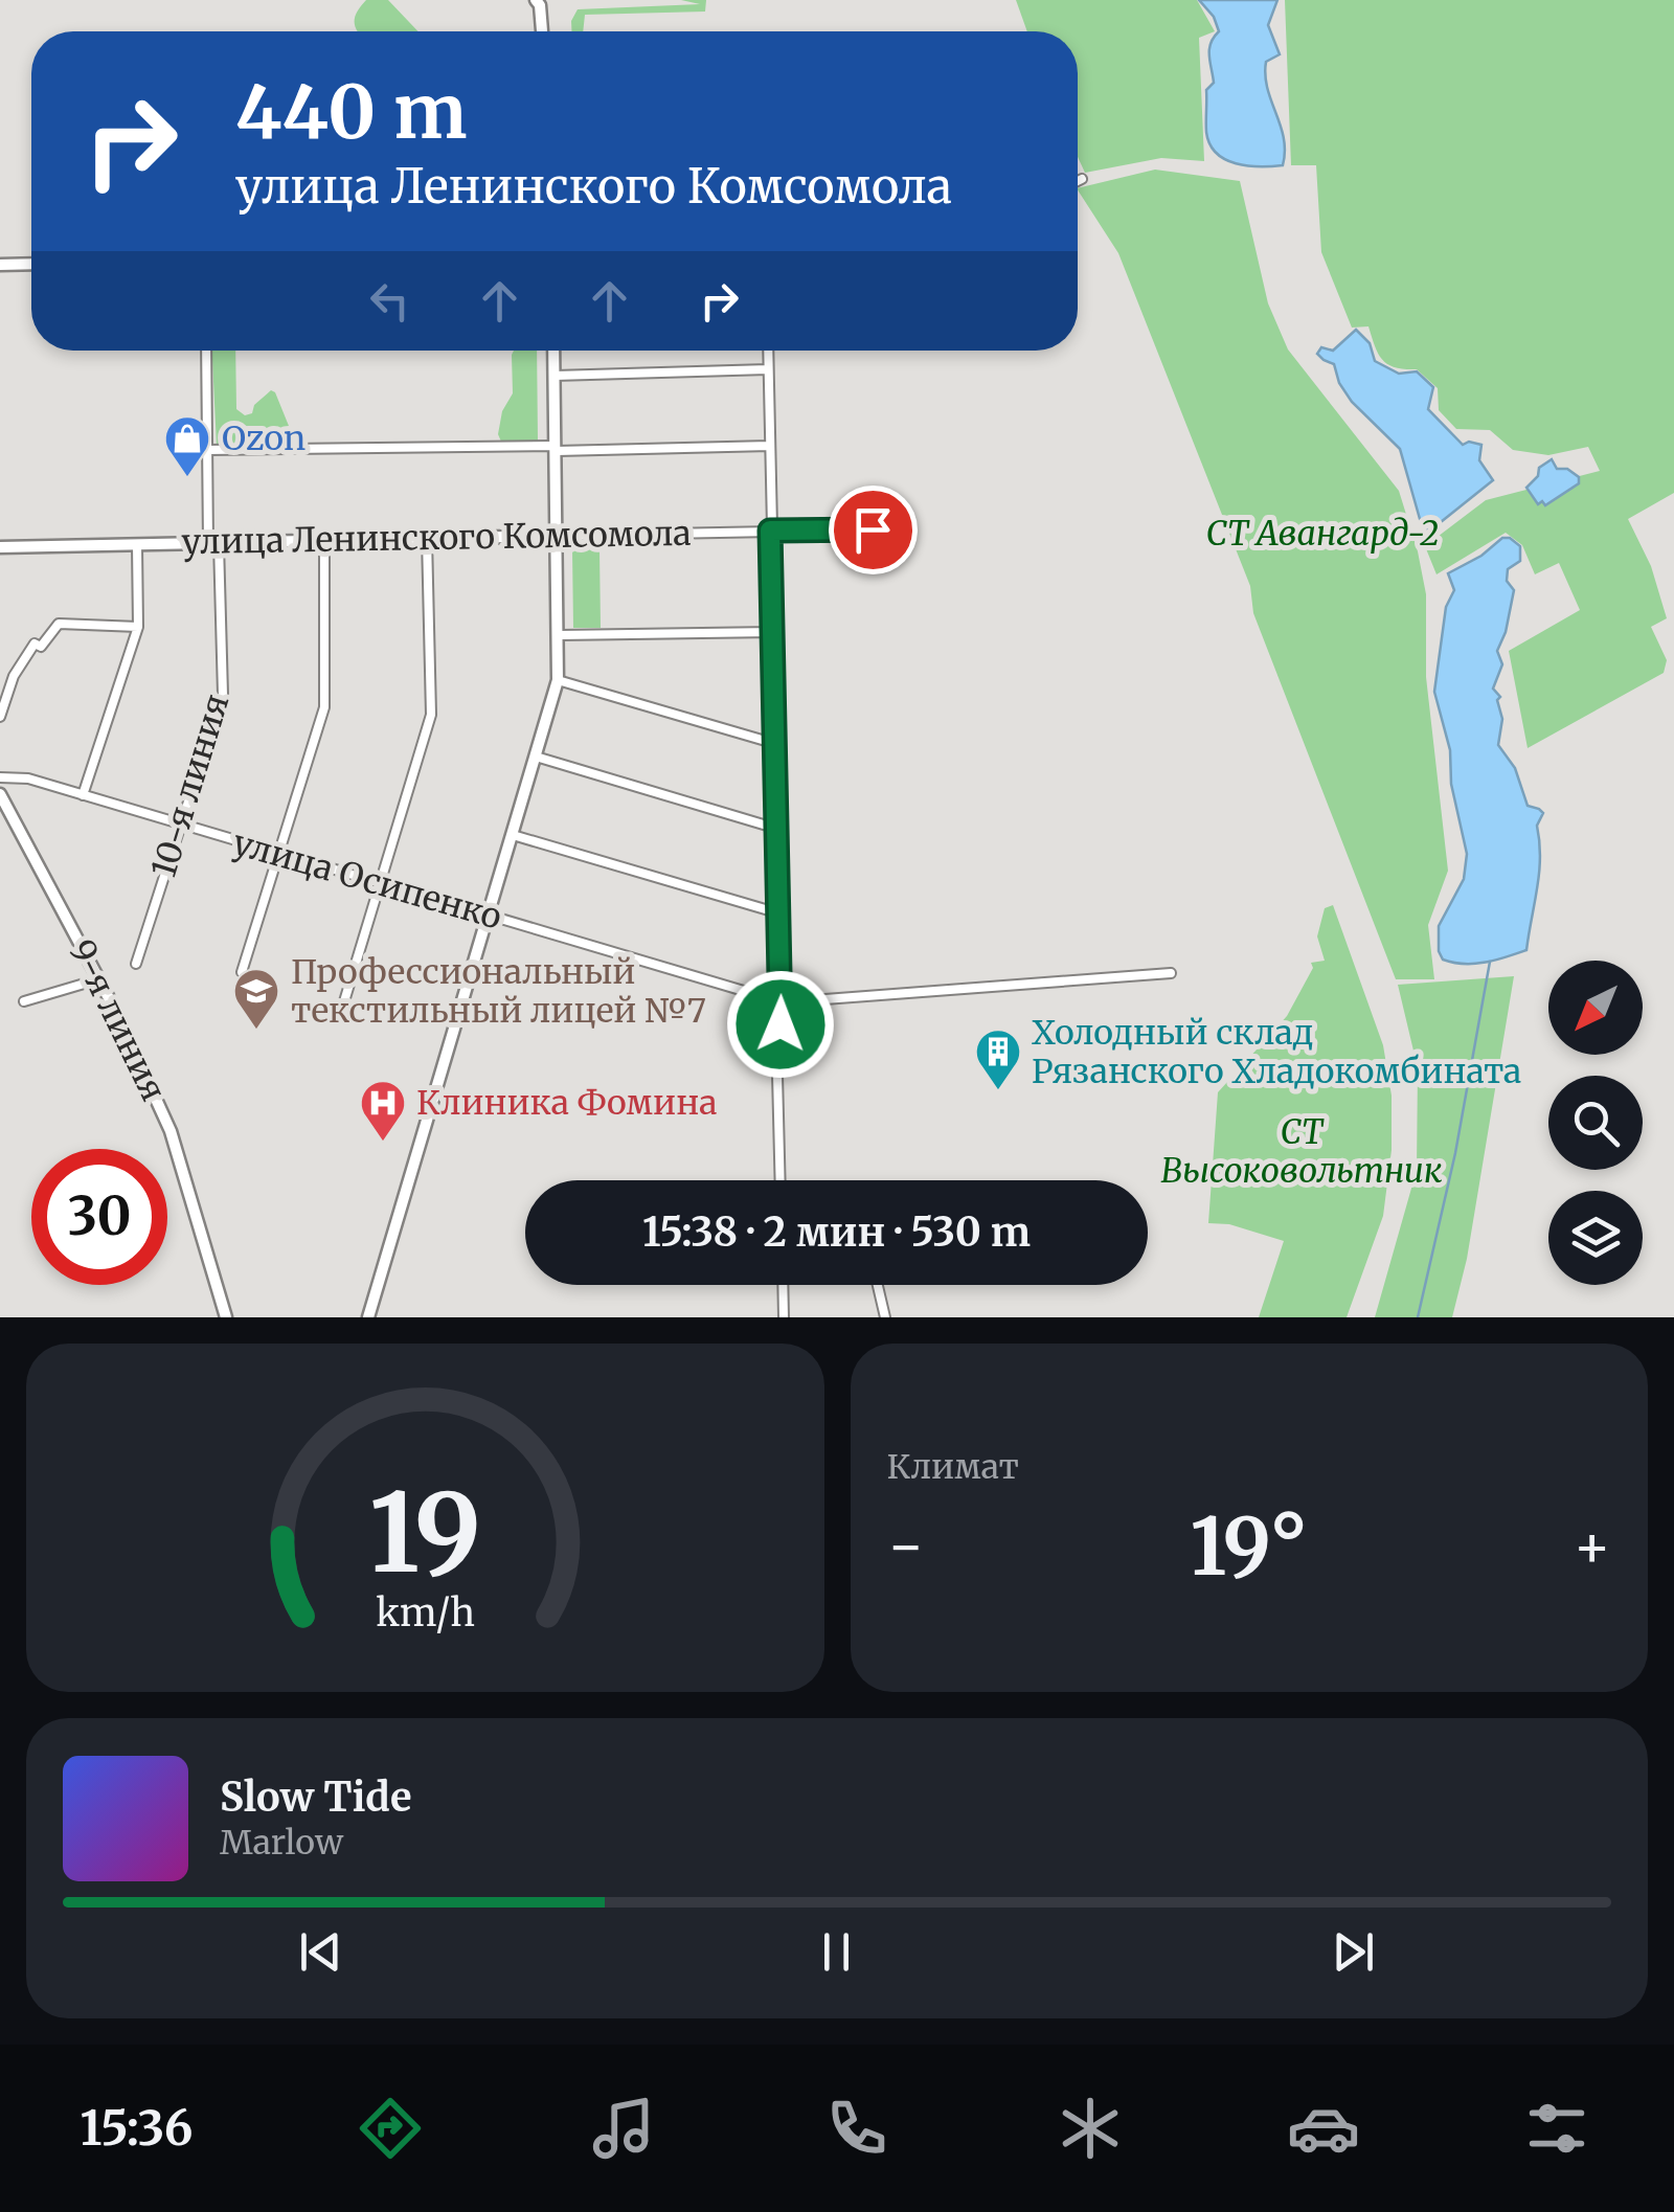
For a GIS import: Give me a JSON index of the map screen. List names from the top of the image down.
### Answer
{
  "streets": {
    "street": [
      "улица Ленинского Комсомола",
      "10-я линия",
      "улица Осипенко",
      "9-я линия"
    ]
  },
  "crossings": [
    ["улица Ленинского Комсомола", "10-я линия"],
    ["10-я линия", "улица Осипенко"]
  ],
  "parks": ["СТ Авангард-2", "СТ Высоковольтник"],
  "places": {
    "shop": ["Ozon"],
    "school or university": ["Профессиональный текстильный лицей №7"],
    "building": ["Холодный склад Рязанского Хладокомбината"],
    "hospital": ["Клиника Фомина"]
  },
  "north": "bottom left",
  "page": {
    "turn": ["440 m", "улица Ленинского Комсомола"],
    "limit": "30",
    "trip": "15:38 · 2 мин · 530 m",
    "tile": "Климат",
    "heat": ["−", "19°", "+"],
    "song": ["Slow Tide", "Marlow"],
    "tabs": "15:36",
    "gauge": ["19", "km/h"]
  }
}
